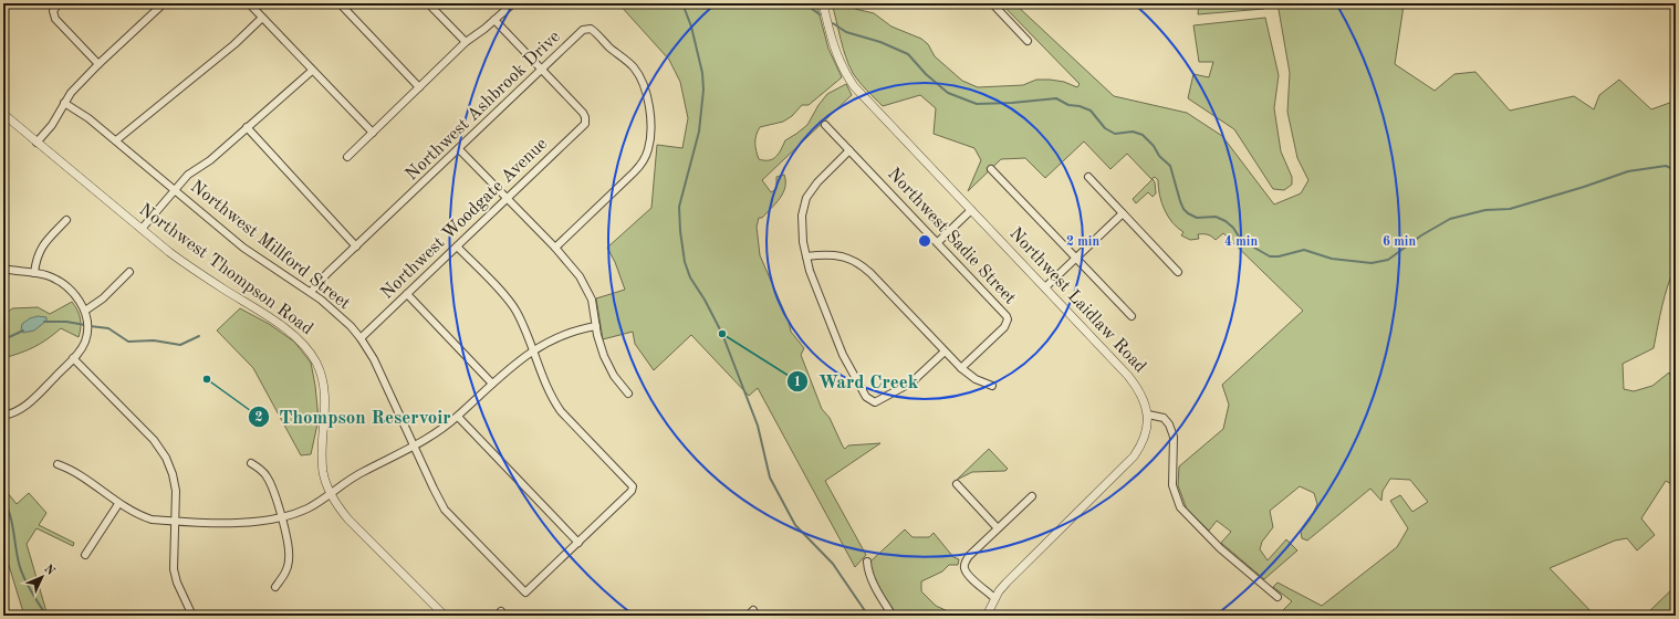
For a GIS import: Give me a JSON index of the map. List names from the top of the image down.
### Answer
{
  "streets": {
    "street": [
      "Northwest Ashbrook Drive",
      "Northwest Woodgate Avenue",
      "Northwest Sadie Street",
      "Northwest Millford Street",
      "Northwest Thompson Road",
      "Northwest Laidlaw Road"
    ]
  },
  "crossings": [
    ["Northwest Ashbrook Drive", "Northwest Woodgate Avenue"],
    ["Northwest Ashbrook Drive", "Northwest Millford Street"],
    ["Northwest Woodgate Avenue", "Northwest Millford Street"]
  ],
  "places": ["Ward Creek", "Thompson Reservoir"],
  "north": "top right",
  "rings": ["2 min", "4 min", "6 min"]
}
